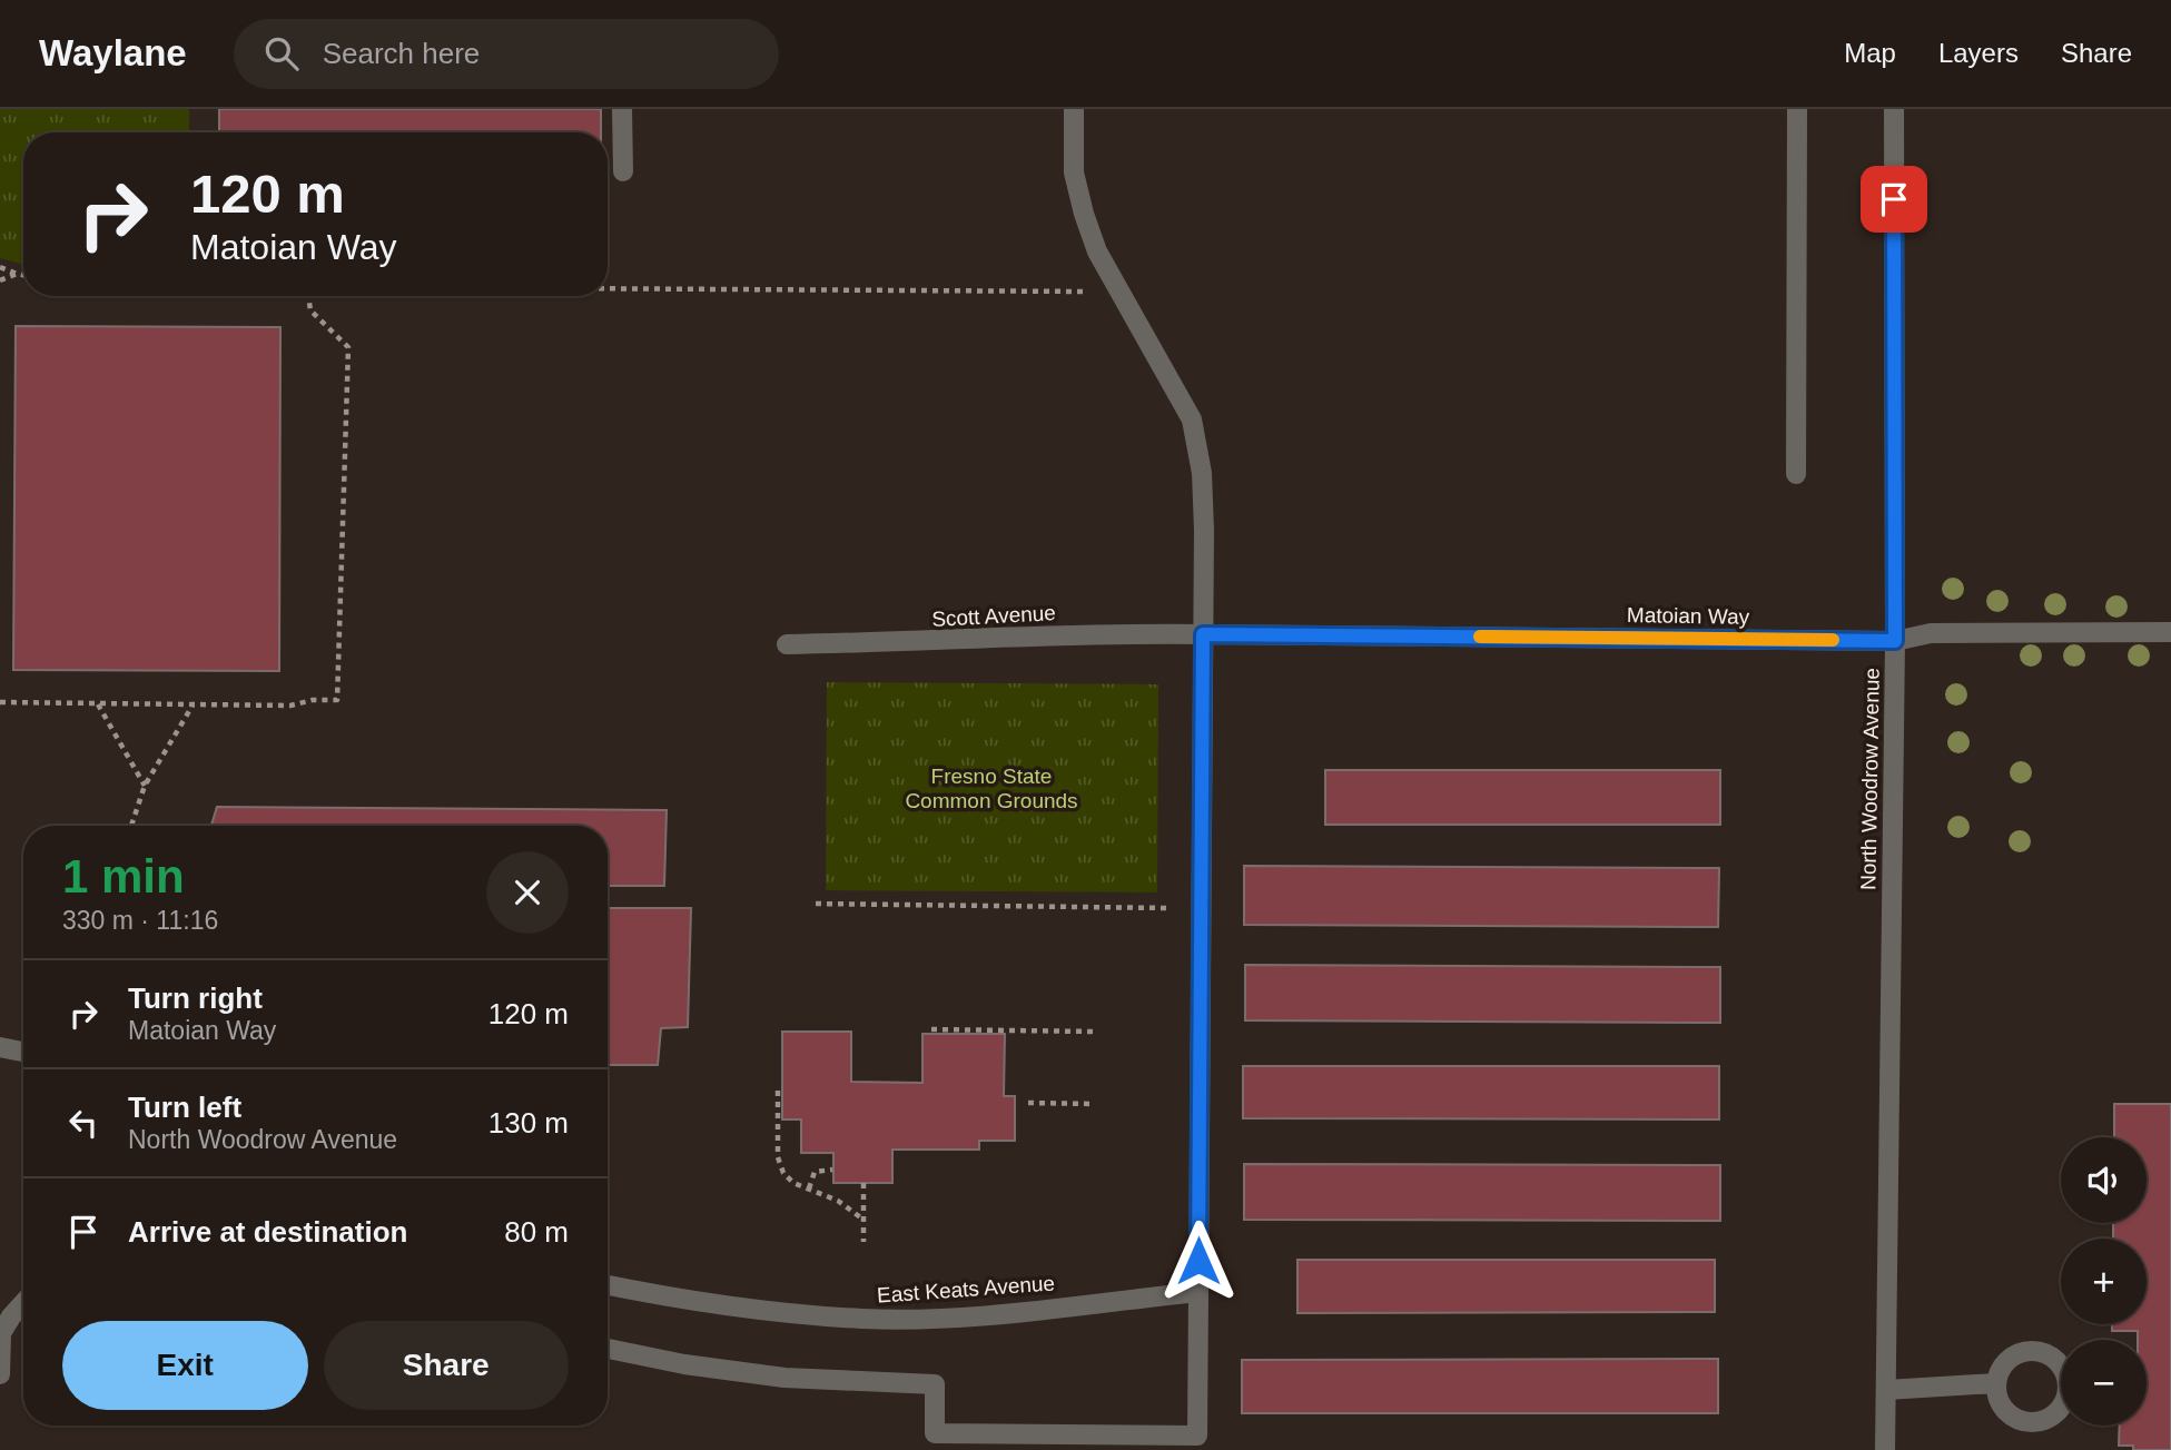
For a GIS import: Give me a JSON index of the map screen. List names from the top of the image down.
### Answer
{
  "streets": {
    "street": [
      "Scott Avenue",
      "Matoian Way",
      "North Woodrow Avenue",
      "East Keats Avenue"
    ]
  },
  "crossings": [
    ["Scott Avenue", "Matoian Way"],
    ["Matoian Way", "North Woodrow Avenue"]
  ],
  "parks": ["Fresno State Common Grounds"],
  "page": {
    "header": "Waylane",
    "search": "Search here",
    "nav": ["Map", "Layers", "Share"],
    "turn": ["120 m", "Matoian Way"],
    "heading": ["1 min", "330 m · 11:16"],
    "list": [
      {
        "name": "Turn right",
        "note": "Matoian Way",
        "value": "120 m"
      },
      {
        "name": "Turn left",
        "note": "North Woodrow Avenue",
        "value": "130 m"
      },
      {
        "name": "Arrive at destination",
        "value": "80 m"
      }
    ],
    "map_buttons": ["+", "−"],
    "buttons": ["Exit", "Share"]
  }
}
